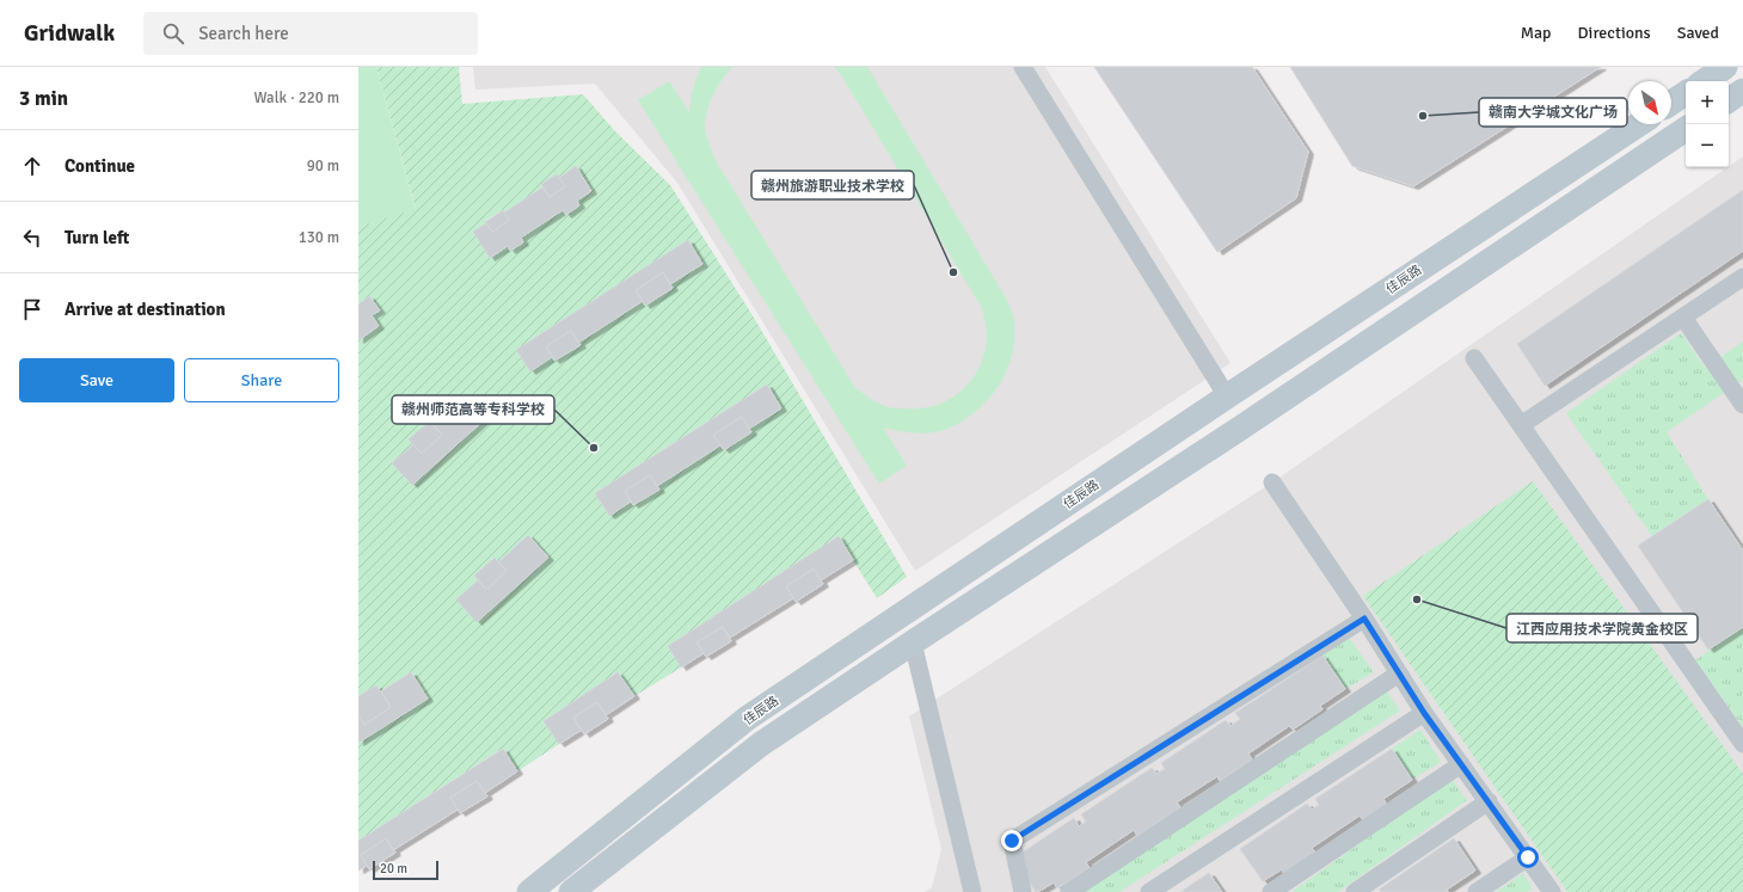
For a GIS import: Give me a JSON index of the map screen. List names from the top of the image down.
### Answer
{
  "streets": {
    "main road": ["佳辰路"]
  },
  "places": [
    "赣南大学城文化广场",
    "赣州旅游职业技术学校",
    "赣州师范高等专科学校",
    "江西应用技术学院黄金校区"
  ],
  "scale_bar": "20 m",
  "north": "bottom right",
  "page": {
    "header": "Gridwalk",
    "search": "Search here",
    "nav": ["Map", "Directions", "Saved"],
    "heading": ["3 min", "Walk · 220 m"],
    "map_buttons": ["+", "−"],
    "list": [
      ["Continue", "90 m"],
      ["Turn left", "130 m"],
      "Arrive at destination"
    ],
    "buttons": ["Save", "Share"],
    "scale": "20 m"
  }
}
